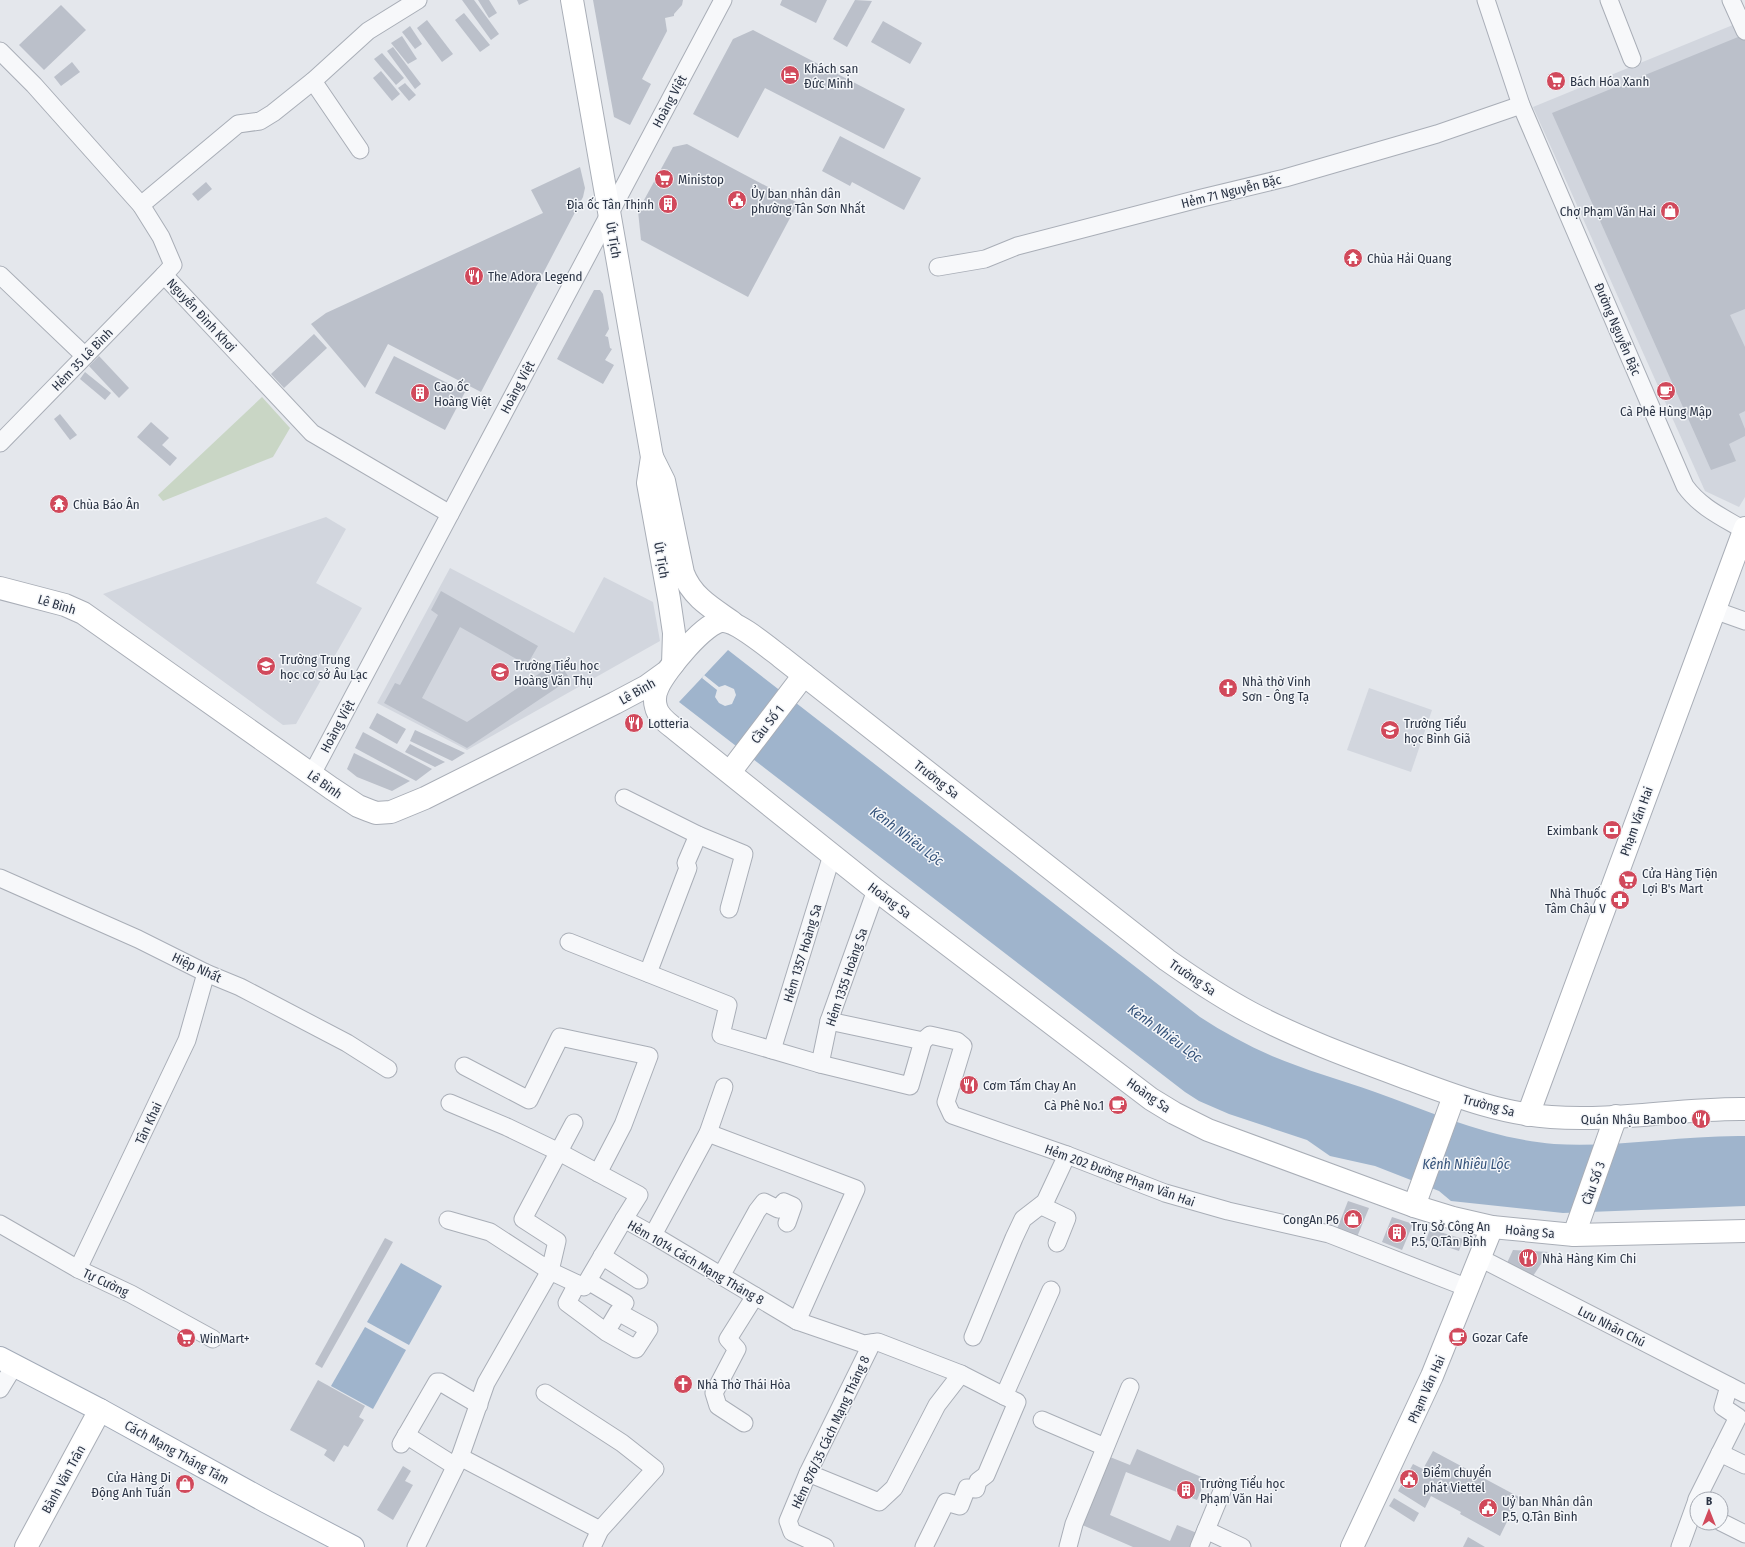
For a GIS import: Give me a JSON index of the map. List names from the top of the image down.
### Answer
{
  "streets": {
    "street": [
      "Hoàng Việt",
      "Hẻm 71 Nguyễn Bặc",
      "Út Tịch",
      "Nguyễn Đình Khơi",
      "Đường Nguyễn Bặc",
      "Hẻm 35 Lê Bình",
      "Lê Bình",
      "Cầu Số 1",
      "Trường Sa",
      "Phạm Văn Hai",
      "Hoàng Sa",
      "Hẻm 1357 Hoàng Sa",
      "Hiệp Nhất",
      "Hẻm 1355 Hoàng Sa",
      "Tân Khai",
      "Hẻm 202 Đường Phạm Văn Hai",
      "Cầu Số 3",
      "Hẻm 1014 Cách Mạng Tháng 8",
      "Tự Cường",
      "Lưu Nhân Chú",
      "Hẻm 876/35 Cách Mạng Tháng 8",
      "Cách Mạng Tháng Tám",
      "Bành Văn Trân"
    ]
  },
  "crossings": [
    ["Hoàng Việt", "Út Tịch"],
    ["Hoàng Việt", "Nguyễn Đình Khơi"],
    ["Hoàng Việt", "Lê Bình"],
    ["Hẻm 71 Nguyễn Bặc", "Đường Nguyễn Bặc"],
    ["Út Tịch", "Lê Bình"],
    ["Út Tịch", "Cầu Số 1"],
    ["Út Tịch", "Trường Sa"],
    ["Út Tịch", "Hoàng Sa"],
    ["Nguyễn Đình Khơi", "Hẻm 35 Lê Bình"],
    ["Đường Nguyễn Bặc", "Phạm Văn Hai"],
    ["Lê Bình", "Cầu Số 1"],
    ["Lê Bình", "Trường Sa"],
    ["Lê Bình", "Hoàng Sa"],
    ["Cầu Số 1", "Trường Sa"],
    ["Cầu Số 1", "Hoàng Sa"],
    ["Trường Sa", "Phạm Văn Hai"],
    ["Trường Sa", "Hoàng Sa"],
    ["Trường Sa", "Cầu Số 3"],
    ["Phạm Văn Hai", "Hoàng Sa"],
    ["Phạm Văn Hai", "Hẻm 202 Đường Phạm Văn Hai"],
    ["Phạm Văn Hai", "Lưu Nhân Chú"],
    ["Hoàng Sa", "Hẻm 1357 Hoàng Sa"],
    ["Hoàng Sa", "Hẻm 1355 Hoàng Sa"],
    ["Hoàng Sa", "Cầu Số 3"],
    ["Hiệp Nhất", "Tân Khai"],
    ["Tân Khai", "Tự Cường"],
    ["Hẻm 1014 Cách Mạng Tháng 8", "Hẻm 876/35 Cách Mạng Tháng 8"],
    ["Cách Mạng Tháng Tám", "Bành Văn Trân"]
  ],
  "water": ["Kênh Nhiêu Lộc"],
  "places": {
    "hotel": ["Khách sạn Đức Minh"],
    "supermarket": [
      "Bách Hóa Xanh",
      "Ministop",
      "Cửa Hàng Tiện Lợi B's Mart",
      "WinMart+"
    ],
    "public building": ["Ủy ban nhân dân phường Tân Sơn Nhất", "Điểm chuyển phát Viettel", "Uỷ ban Nhân dân P.5, Q.Tân Bình"],
    "building": [
      "Địa ốc Tân Thịnh",
      "Cao ốc Hoàng Việt",
      "Trụ Sở Công An P.5, Q.Tân Bình",
      "Trường Tiểu học Phạm Văn Hai"
    ],
    "shop": ["Chợ Phạm Văn Hai", "CongAn P6", "Cửa Hàng Di Động Anh Tuấn"],
    "temple": ["Chùa Hải Quang", "Chùa Báo Ân"],
    "restaurant": [
      "The Adora Legend",
      "Lotteria",
      "Cơm Tấm Chay An",
      "Quán Nhậu Bamboo",
      "Nhà Hàng Kim Chi"
    ],
    "cafe": ["Cà Phê Hùng Mập", "Cà Phê No.1", "Gozar Cafe"],
    "school or university": ["Trường Trung học cơ sở Âu Lạc", "Trường Tiểu học Hoàng Văn Thụ", "Trường Tiểu học Bình Giã"],
    "church": ["Nhà thờ Vinh Sơn - Ông Tạ", "Nhà Thờ Thái Hòa"],
    "bank": ["Eximbank"],
    "pharmacy": ["Nhà Thuốc Tâm Châu V"]
  },
  "north": "top"
}
